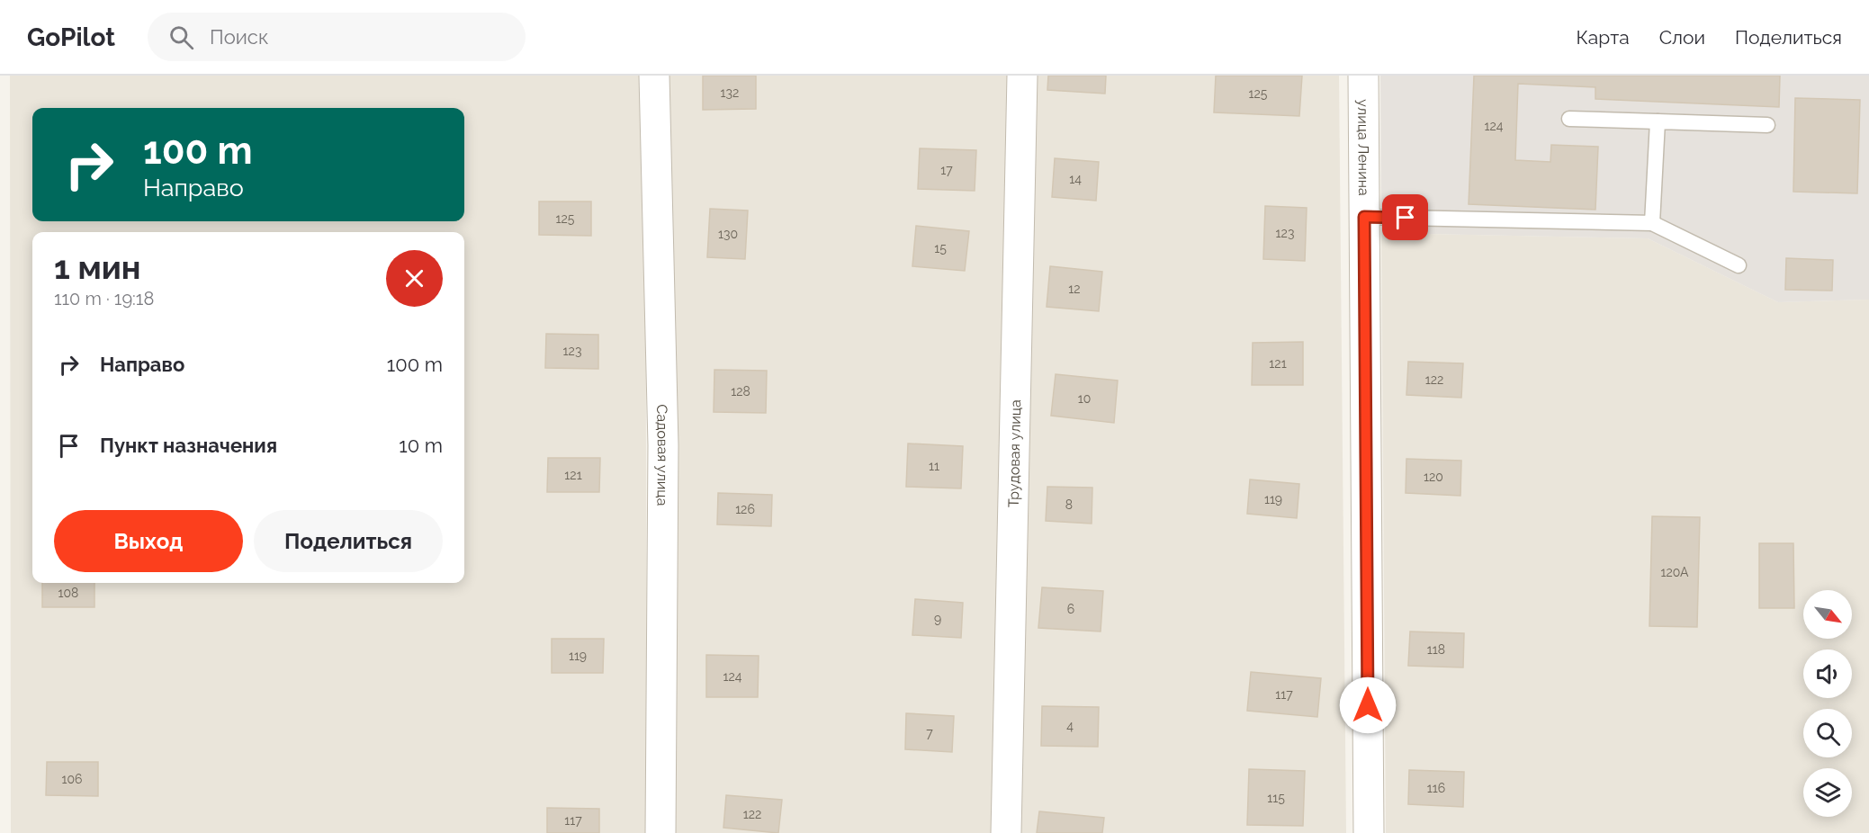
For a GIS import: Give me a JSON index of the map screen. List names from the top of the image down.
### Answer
{
  "streets": {
    "street": ["улица Ленина", "Садовая улица", "Трудовая улица"]
  },
  "house_numbers": [
    "132",
    "125",
    "124",
    "17",
    "14",
    "125",
    "123",
    "130",
    "15",
    "12",
    "123",
    "121",
    "122",
    "128",
    "10",
    "11",
    "121",
    "120",
    "119",
    "8",
    "126",
    "120А",
    "108",
    "6",
    "9",
    "118",
    "119",
    "124",
    "117",
    "4",
    "7",
    "106",
    "116",
    "115",
    "122",
    "117"
  ],
  "north": "bottom right",
  "page": {
    "header": "GoPilot",
    "search": "Поиск",
    "nav": ["Карта", "Слои", "Поделиться"],
    "turn": ["100 m", "Направо"],
    "heading": ["1 мин", "110 m · 19:18"],
    "list": [
      {
        "name": "Направо",
        "value": "100 m"
      },
      {
        "name": "Пункт назначения",
        "value": "10 m"
      }
    ],
    "buttons": ["Выход", "Поделиться"]
  }
}
